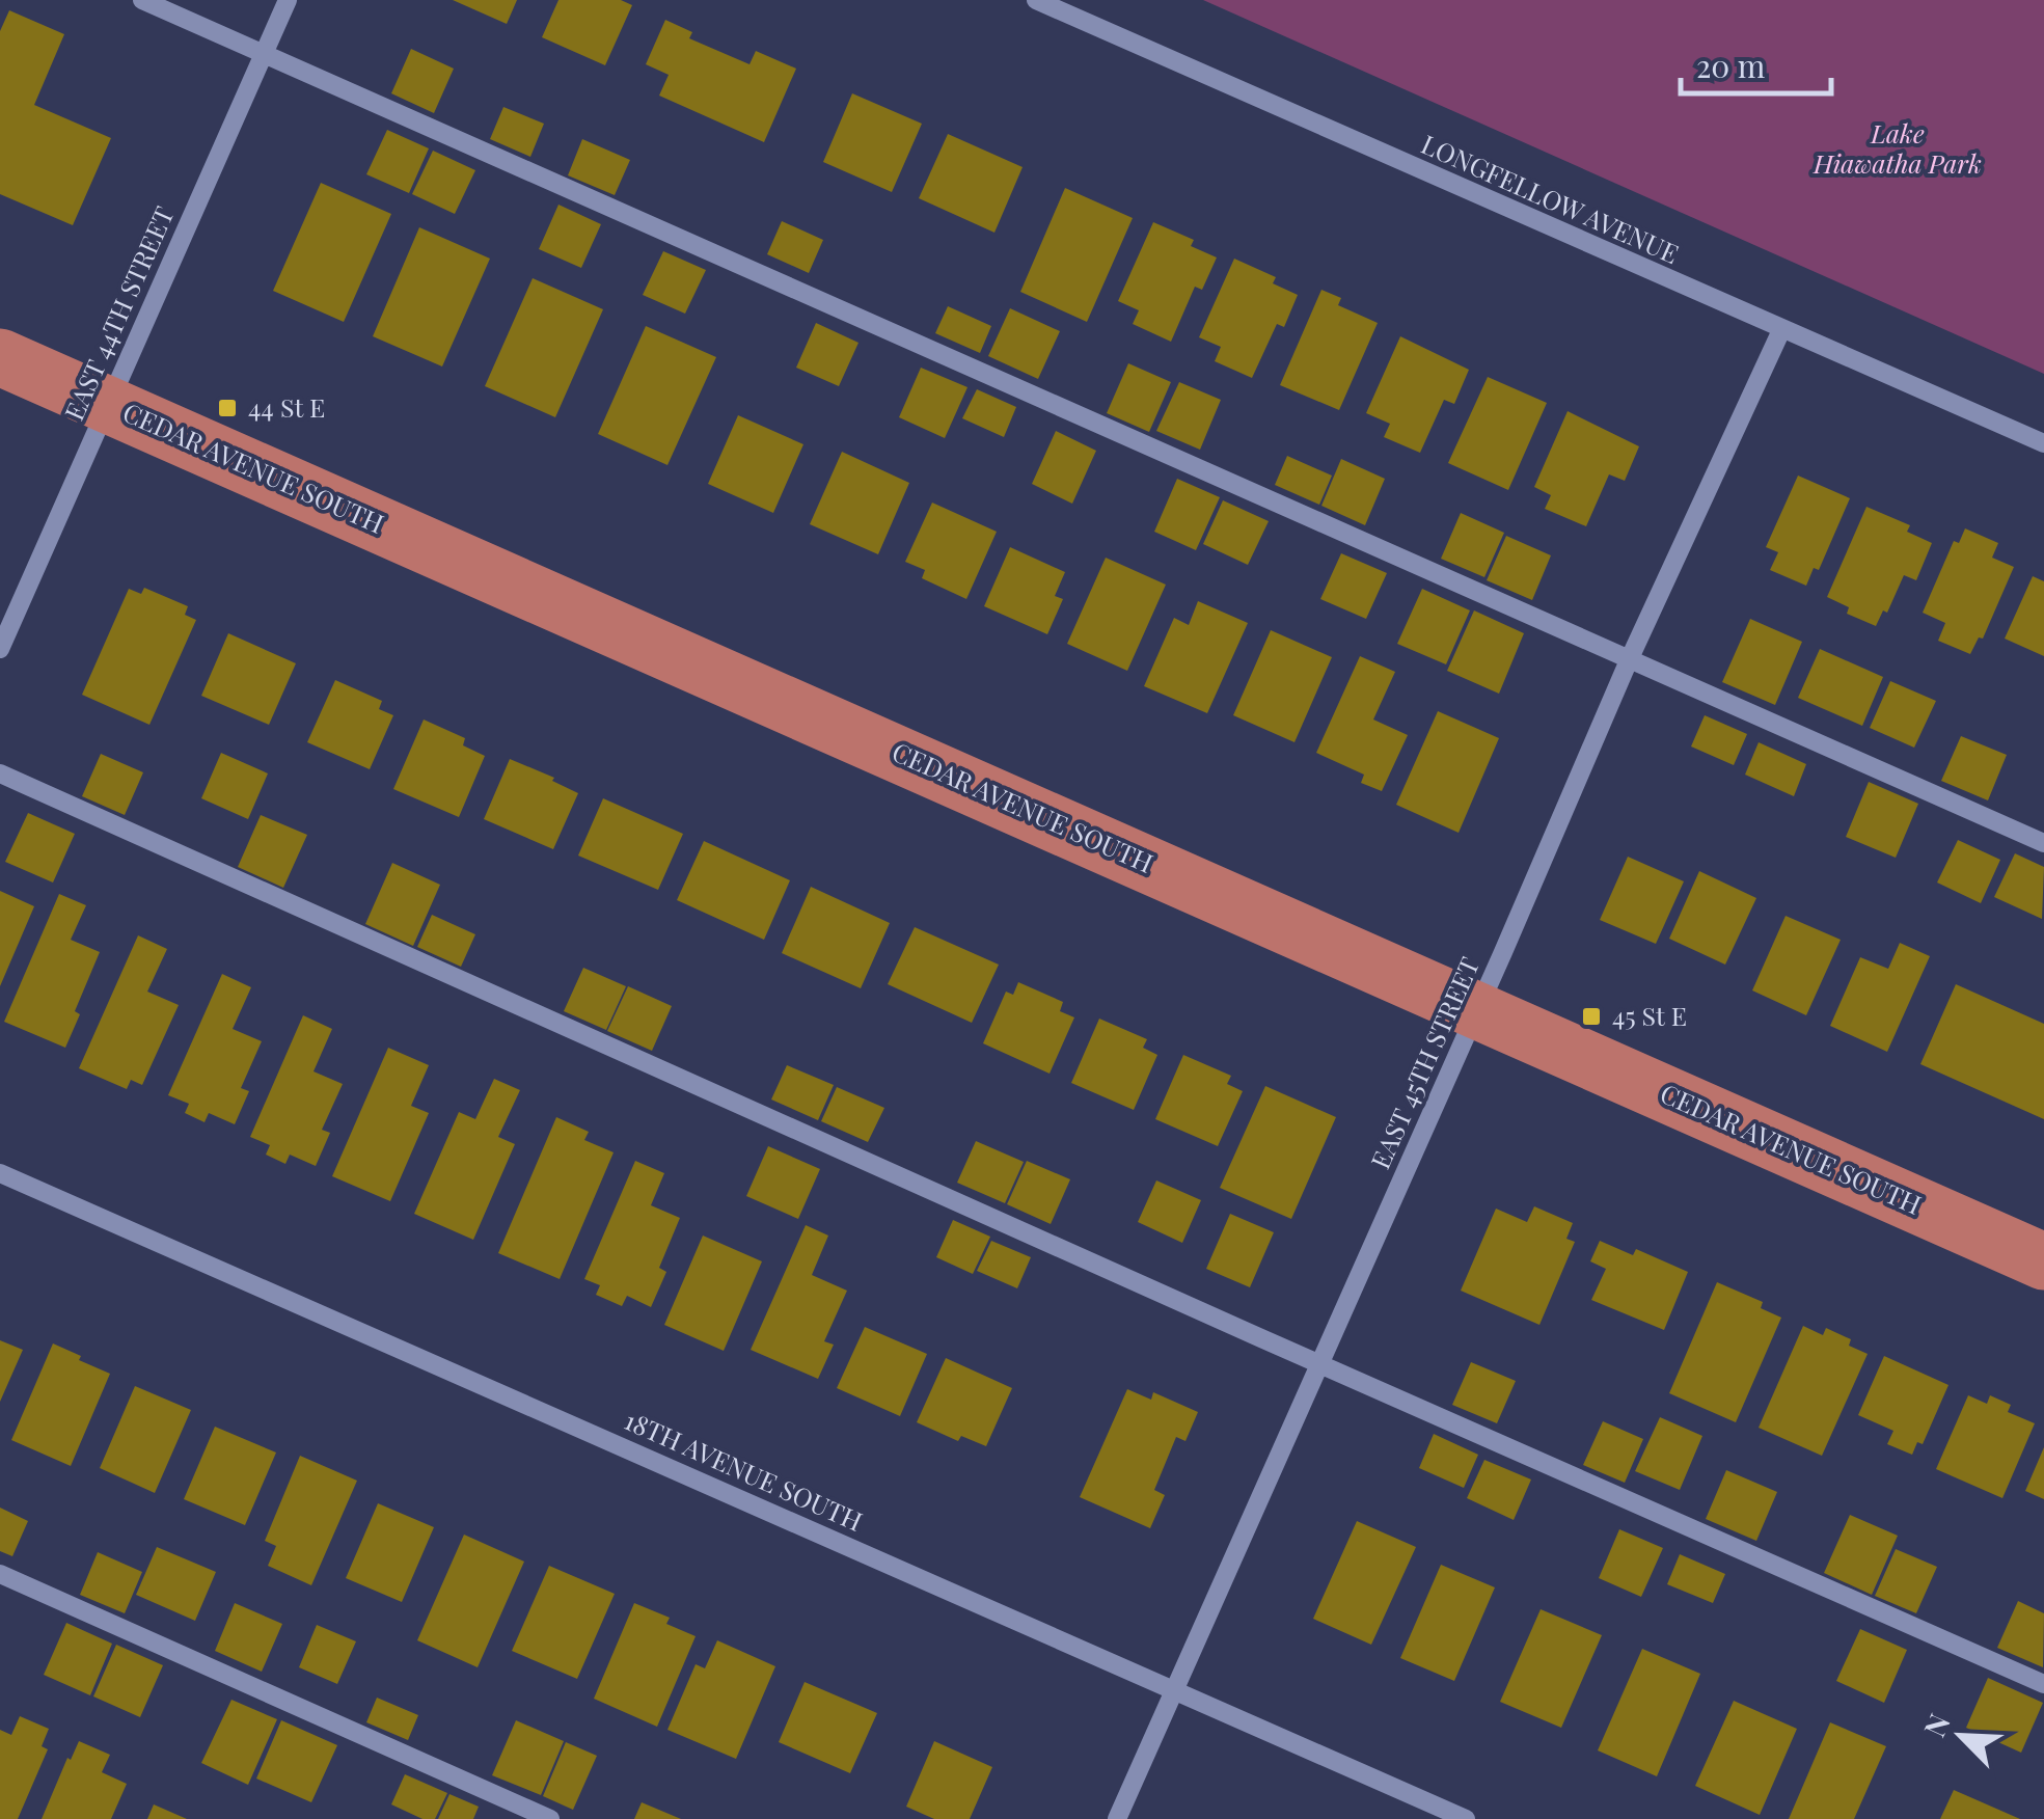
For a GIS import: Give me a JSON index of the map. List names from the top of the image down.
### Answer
{
  "streets": {
    "main road": ["CEDAR AVENUE SOUTH"],
    "street": [
      "LONGFELLOW AVENUE",
      "EAST 44TH STREET",
      "EAST 45TH STREET",
      "18TH AVENUE SOUTH"
    ]
  },
  "crossings": [
    ["LONGFELLOW AVENUE", "EAST 45TH STREET"],
    ["EAST 44TH STREET", "CEDAR AVENUE SOUTH"],
    ["CEDAR AVENUE SOUTH", "EAST 45TH STREET"],
    ["EAST 45TH STREET", "18TH AVENUE SOUTH"]
  ],
  "parks": ["Lake Hiawatha Park"],
  "places": {
    "transit": ["44 St E", "45 St E"]
  },
  "scale_bar": "20 m",
  "north": "top left"
}
